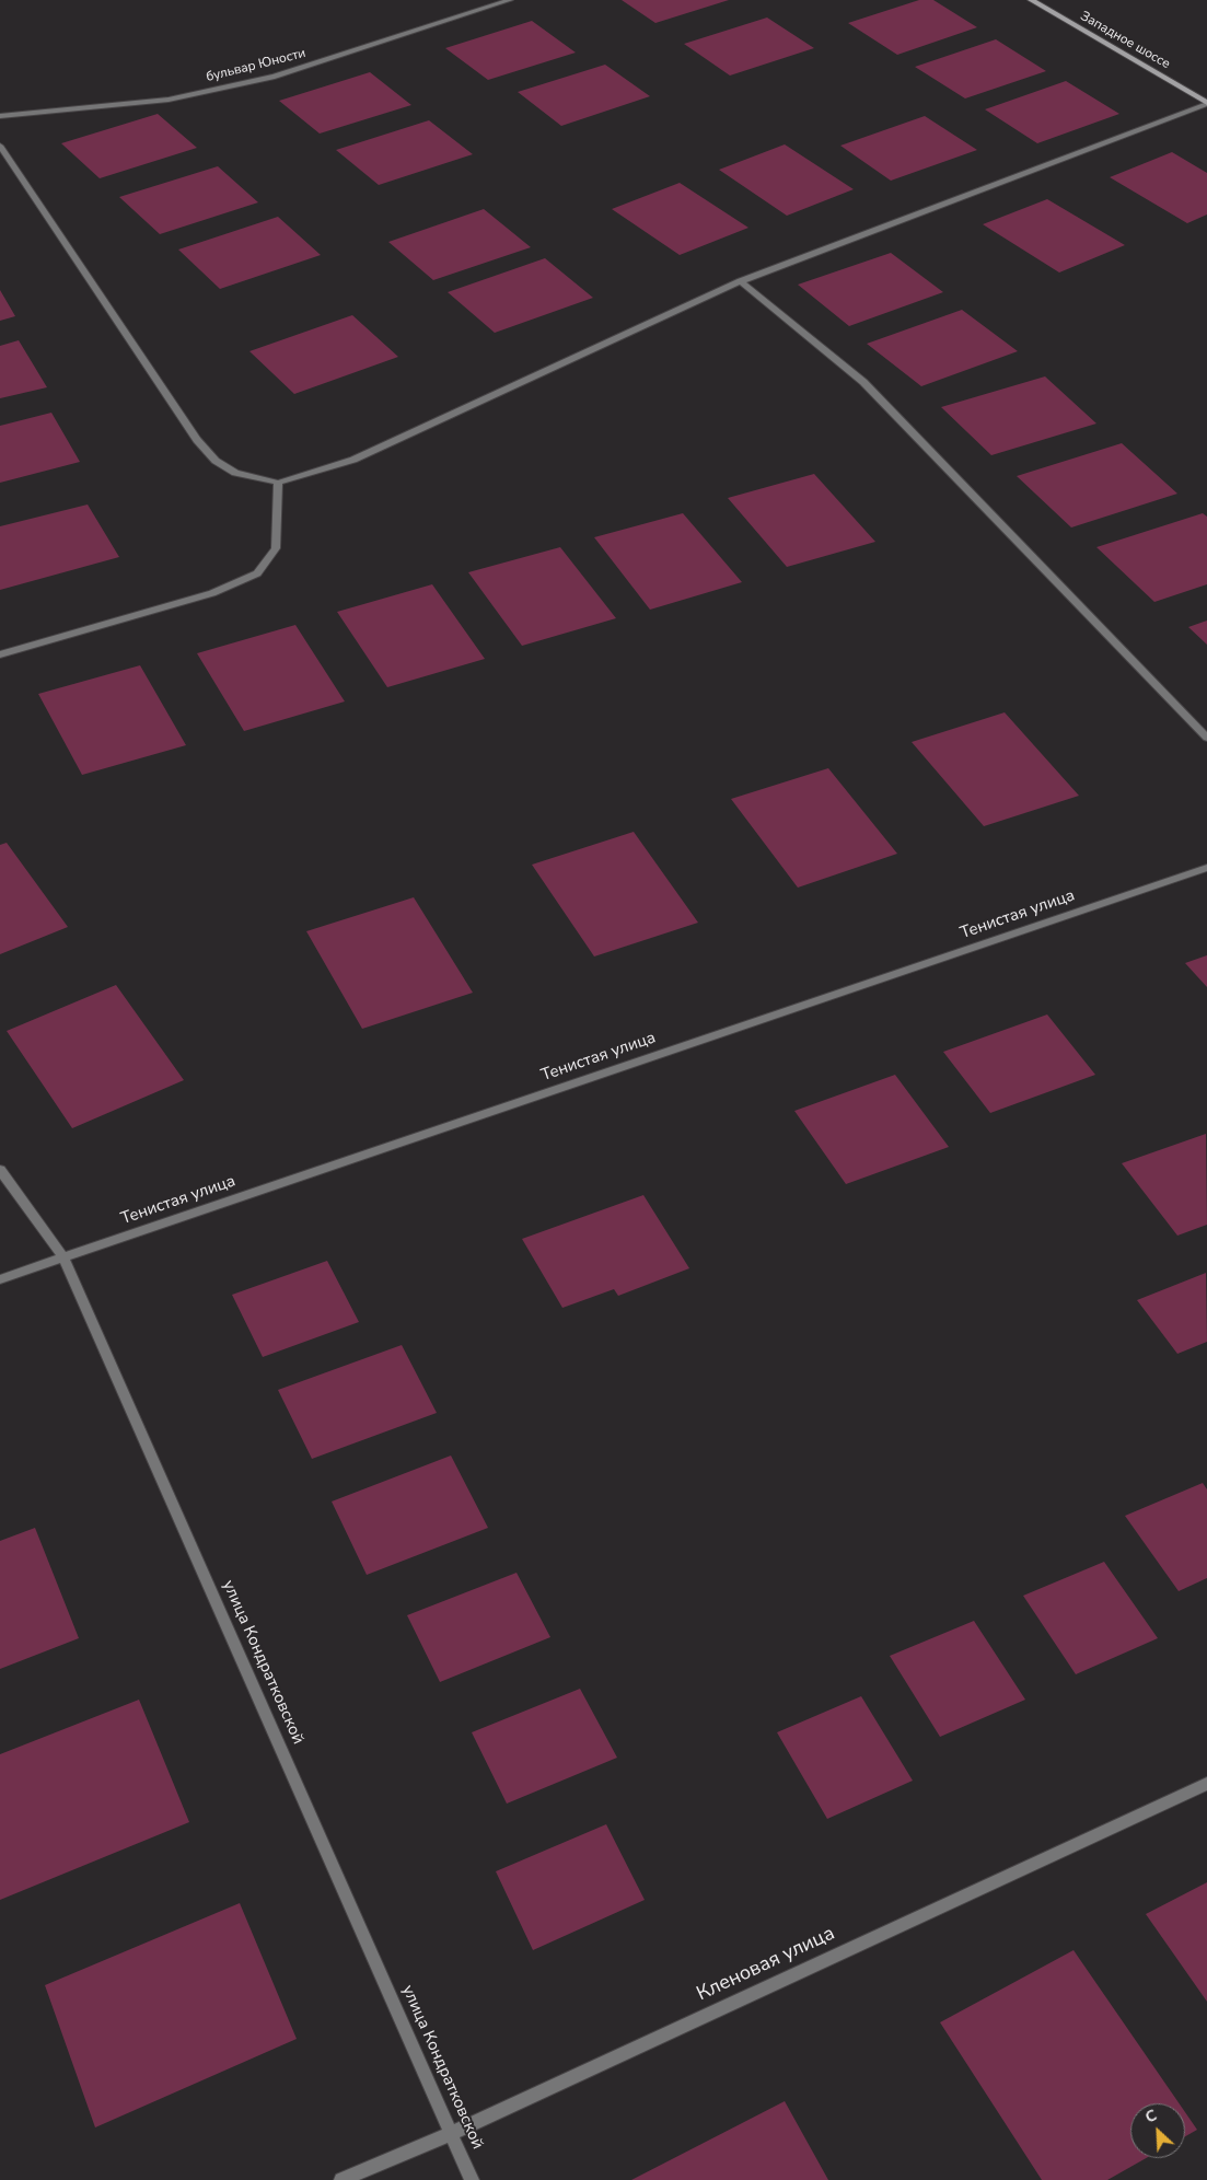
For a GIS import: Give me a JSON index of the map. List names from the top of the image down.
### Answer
{
  "streets": {
    "main road": ["Западное шоссе"],
    "street": [
      "бульвар Юности",
      "Тенистая улица",
      "улица Кондратковской",
      "Кленовая улица"
    ]
  },
  "crossings": [
    ["Тенистая улица", "улица Кондратковской"],
    ["улица Кондратковской", "Кленовая улица"]
  ],
  "north": "top left"
}
